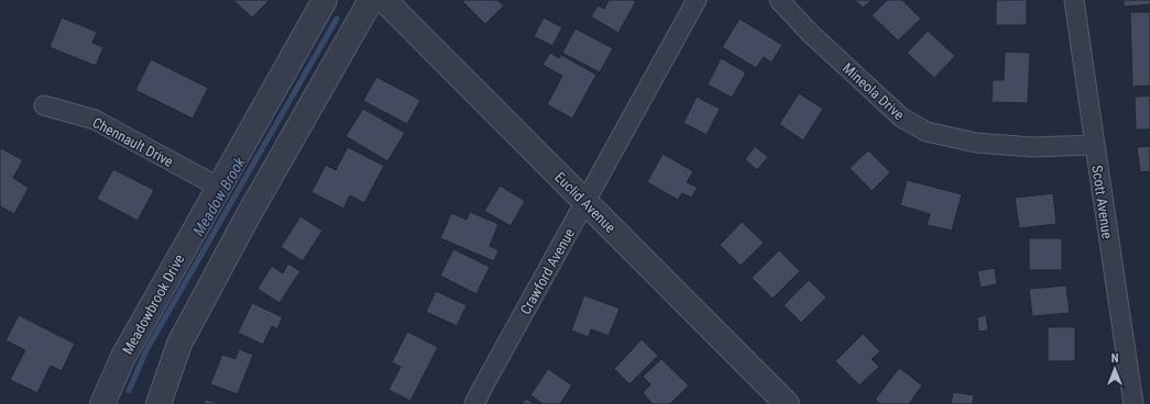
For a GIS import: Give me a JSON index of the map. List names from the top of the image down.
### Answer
{
  "streets": {
    "street": [
      "Mineola Drive",
      "Chennault Drive",
      "Euclid Avenue",
      "Scott Avenue",
      "Crawford Avenue",
      "Meadowbrook Drive"
    ]
  },
  "crossings": [
    ["Mineola Drive", "Scott Avenue"],
    ["Chennault Drive", "Meadowbrook Drive"],
    ["Euclid Avenue", "Crawford Avenue"]
  ],
  "water": ["Meadow Brook"],
  "north": "top"
}
